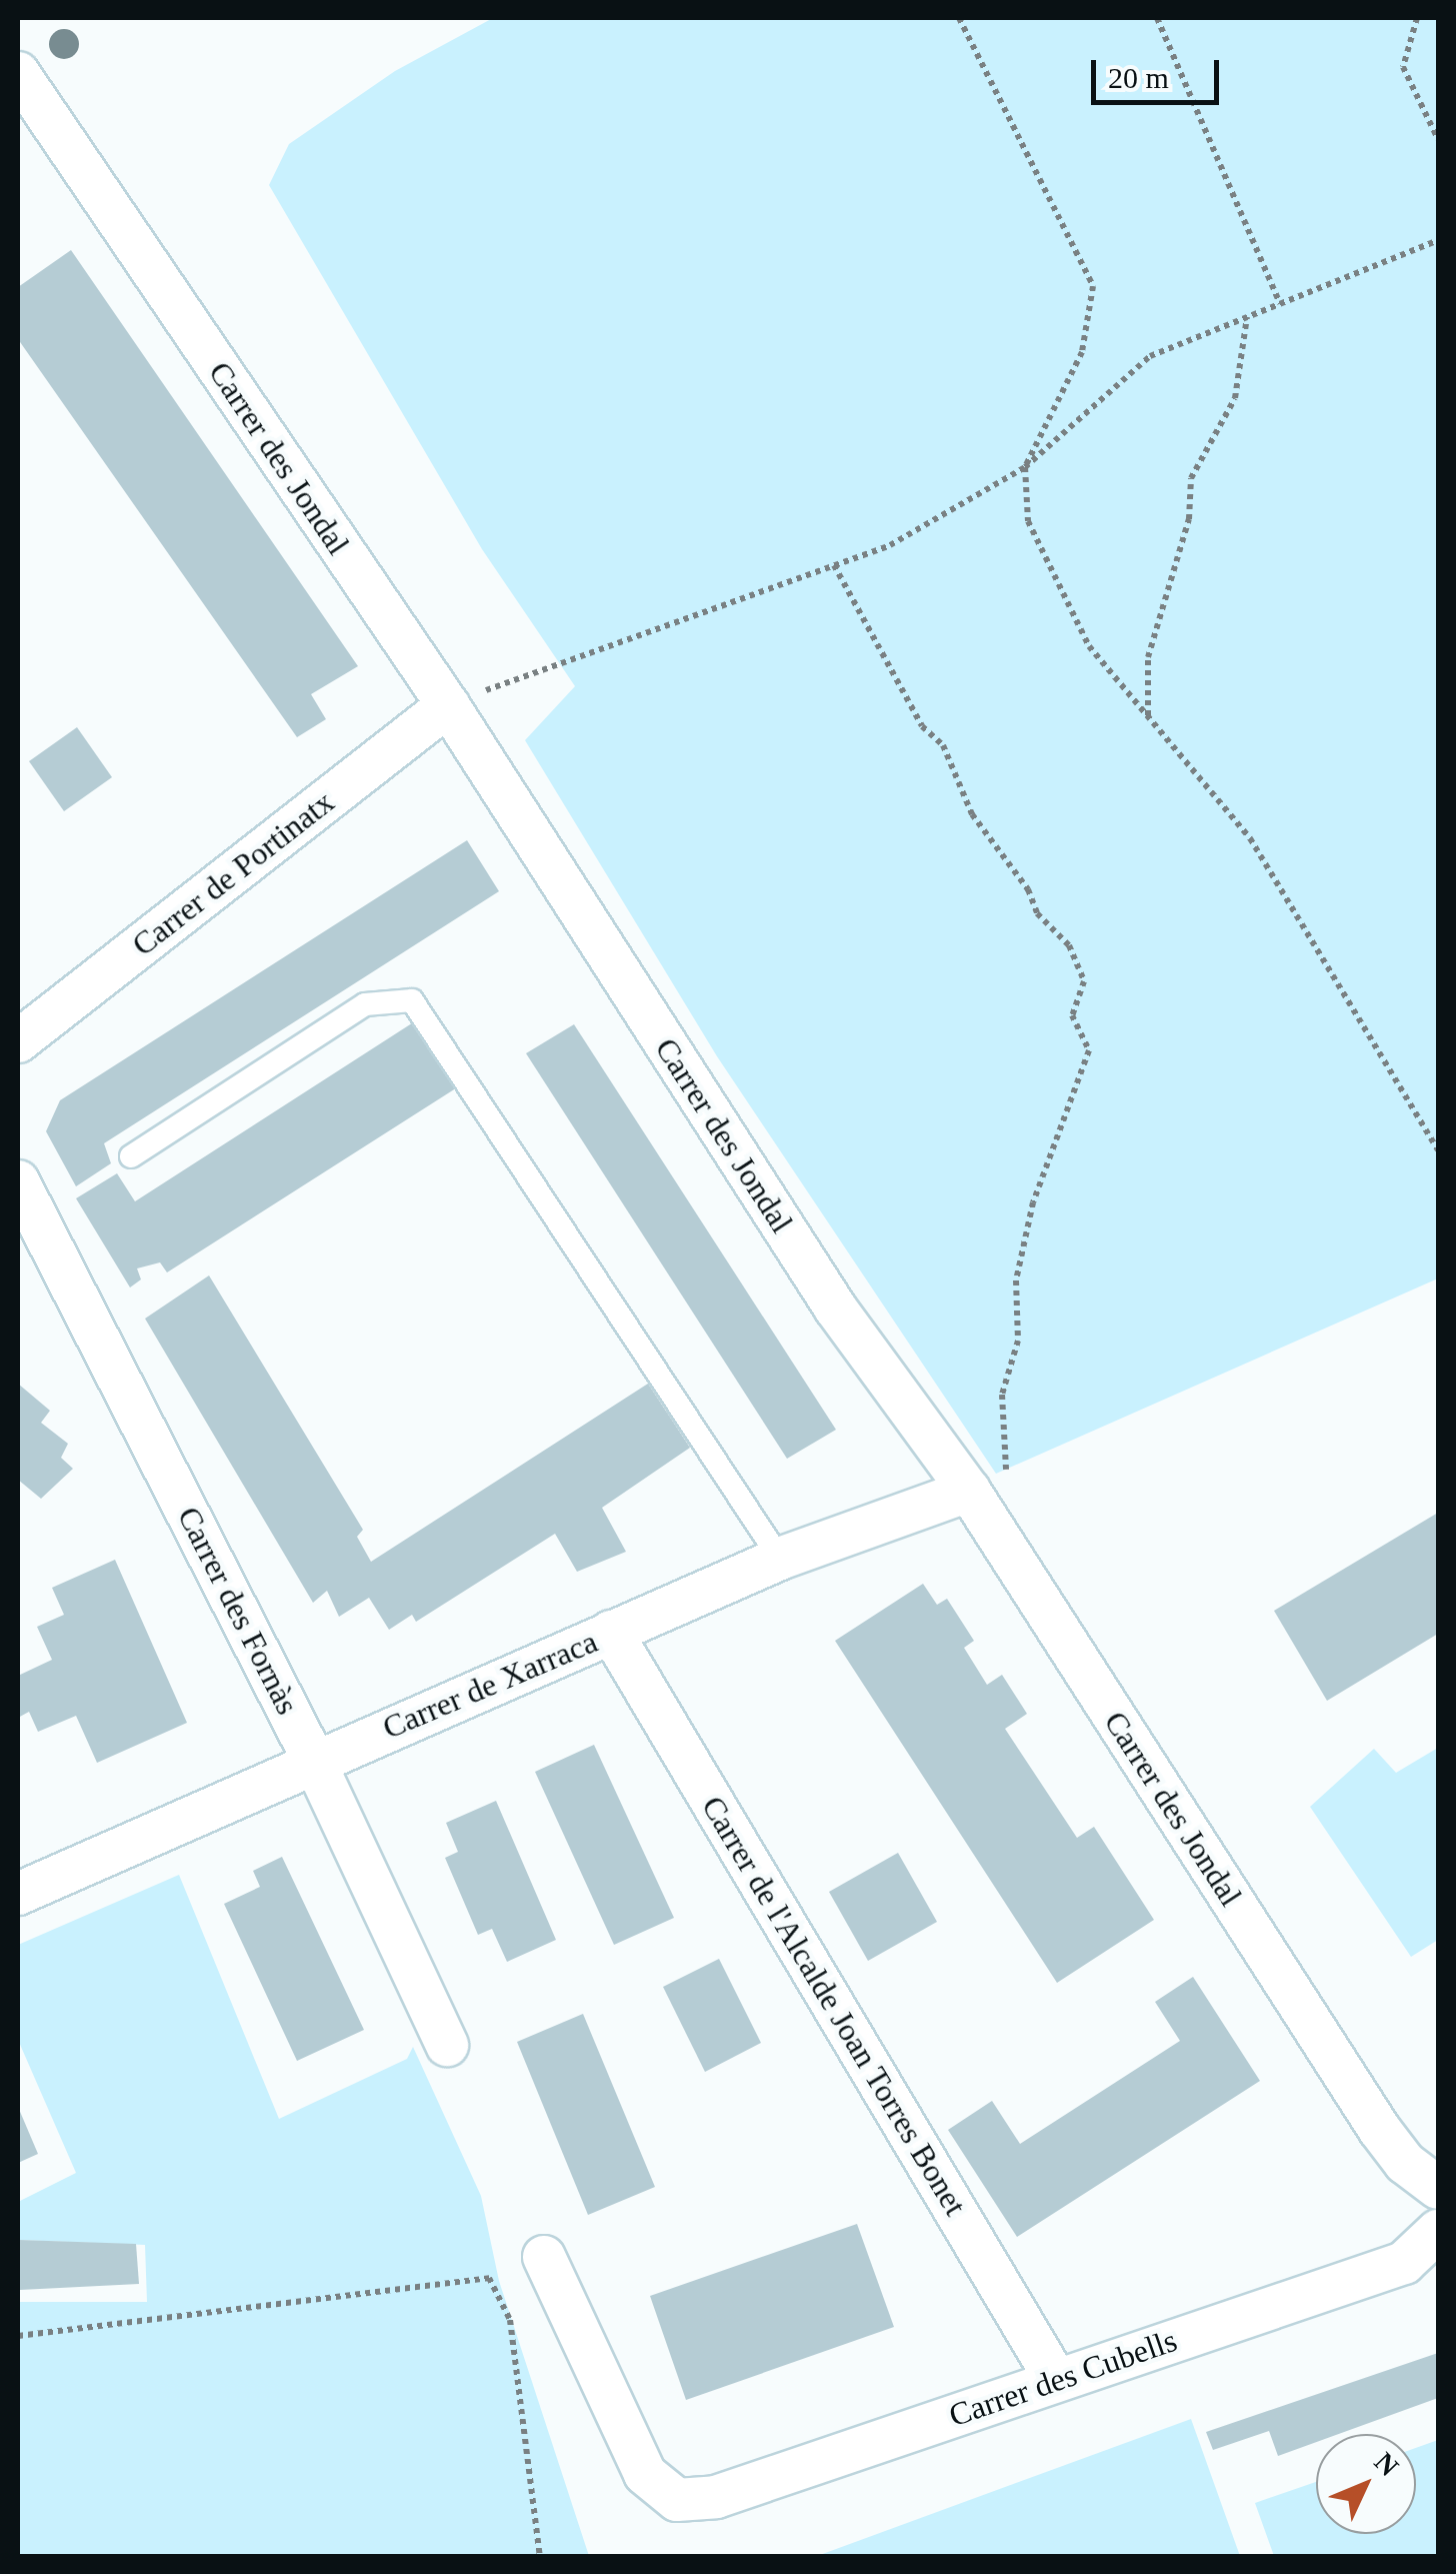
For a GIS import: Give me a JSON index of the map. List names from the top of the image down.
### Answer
{
  "streets": {
    "street": [
      "Carrer des Jondal",
      "Carrer de Portinatx",
      "Carrer des Fornàs",
      "Carrer de Xarraca",
      "Carrer de l'Alcalde Joan Torres Bonet",
      "Carrer des Cubells"
    ]
  },
  "crossings": [
    ["Carrer des Jondal", "Carrer de Portinatx"],
    ["Carrer des Jondal", "Carrer de Xarraca"],
    ["Carrer des Fornàs", "Carrer de Xarraca"],
    ["Carrer de Xarraca", "Carrer de l'Alcalde Joan Torres Bonet"],
    ["Carrer de l'Alcalde Joan Torres Bonet", "Carrer des Cubells"]
  ],
  "scale_bar": "20 m",
  "north": "top right"
}
